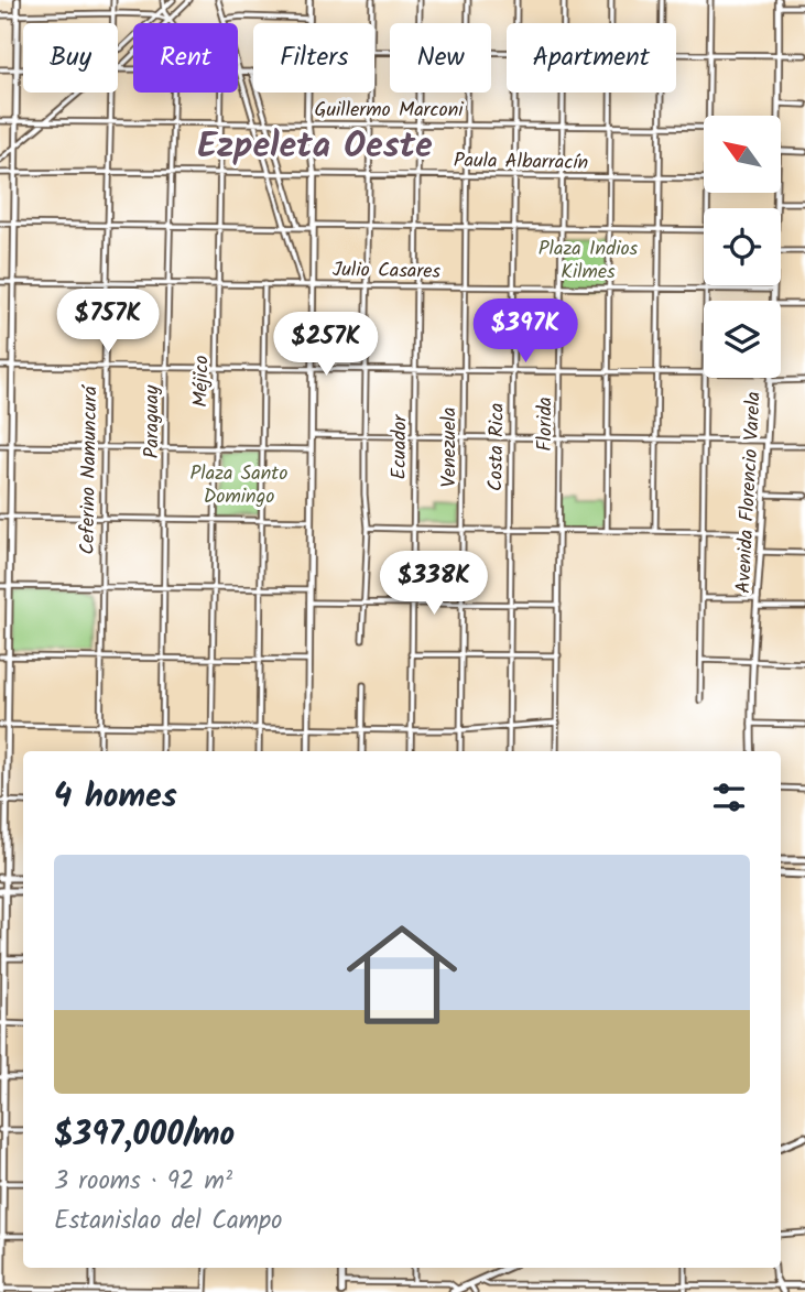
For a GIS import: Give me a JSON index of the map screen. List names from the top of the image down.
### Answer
{
  "streets": {
    "main road": ["Avenida Florencio Varela"],
    "street": [
      "Guillermo Marconi",
      "Paula Albarracín",
      "Julio Casares",
      "Méjico",
      "Paraguay",
      "Florida",
      "Ecuador",
      "Venezuela",
      "Costa Rica",
      "Ceferino Namuncurá"
    ]
  },
  "crossings": [
    ["Guillermo Marconi", "Méjico"],
    ["Guillermo Marconi", "Paraguay"],
    ["Guillermo Marconi", "Florida"],
    ["Guillermo Marconi", "Ecuador"],
    ["Guillermo Marconi", "Venezuela"],
    ["Guillermo Marconi", "Costa Rica"],
    ["Guillermo Marconi", "Ceferino Namuncurá"],
    ["Paula Albarracín", "Méjico"],
    ["Paula Albarracín", "Paraguay"],
    ["Paula Albarracín", "Florida"],
    ["Paula Albarracín", "Ecuador"],
    ["Paula Albarracín", "Venezuela"],
    ["Paula Albarracín", "Costa Rica"],
    ["Paula Albarracín", "Ceferino Namuncurá"],
    ["Julio Casares", "Méjico"],
    ["Julio Casares", "Paraguay"],
    ["Julio Casares", "Florida"],
    ["Julio Casares", "Ecuador"],
    ["Julio Casares", "Venezuela"],
    ["Julio Casares", "Costa Rica"],
    ["Julio Casares", "Ceferino Namuncurá"],
    ["Julio Casares", "Avenida Florencio Varela"]
  ],
  "districts": ["Ezpeleta Oeste"],
  "parks": ["Plaza Indios Kilmes", "Plaza Santo Domingo"],
  "north": "top left",
  "page": {
    "chip": [
      "Buy",
      "Rent",
      "Filters",
      "New",
      "Apartment"
    ],
    "price": [
      "$757K",
      "$397K",
      "$257K",
      "$338K"
    ],
    "heading": "4 homes",
    "list": [
      {
        "name": "$397,000/mo",
        "note": "3 rooms · 92 m² · Estanislao del Campo"
      }
    ]
  }
}
